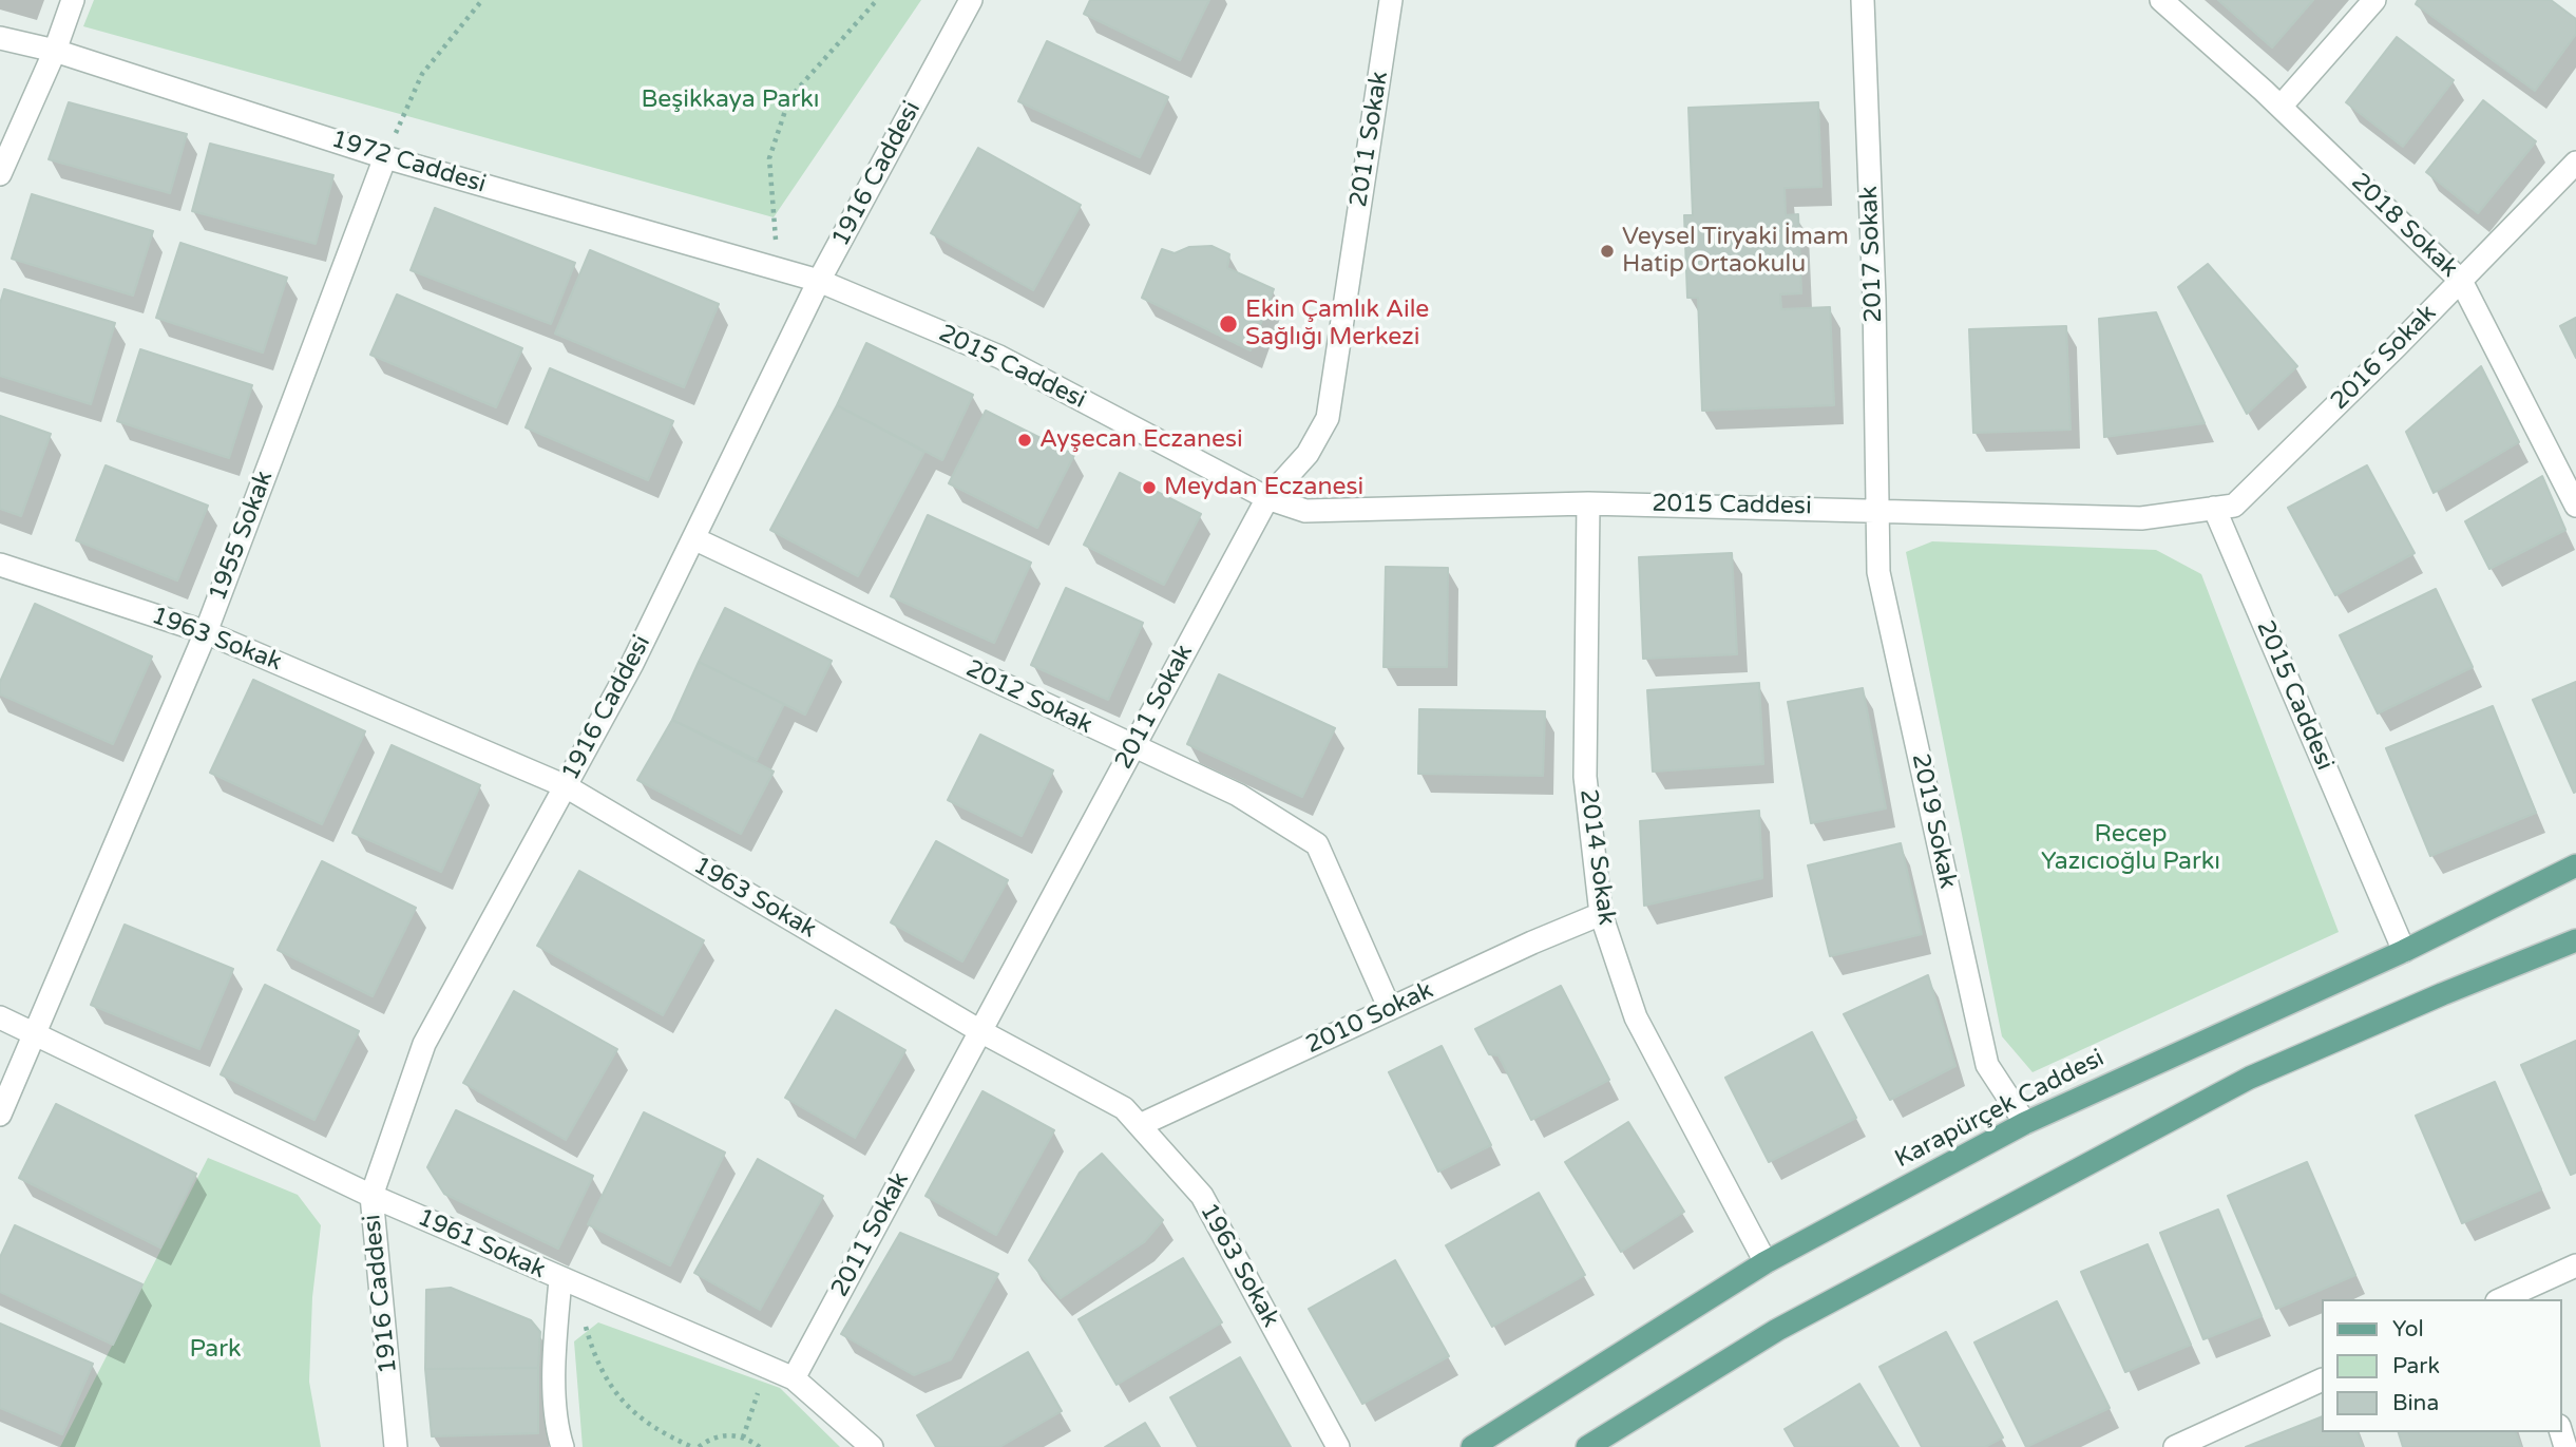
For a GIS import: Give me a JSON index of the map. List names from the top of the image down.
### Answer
{
  "streets": {
    "main road": ["Karapürçek Caddesi"],
    "street": [
      "2011 Sokak",
      "1972 Caddesi",
      "1916 Caddesi",
      "2018 Sokak",
      "2017 Sokak",
      "2016 Sokak",
      "2015 Caddesi",
      "1955 Sokak",
      "1963 Sokak",
      "2012 Sokak",
      "2019 Sokak",
      "2014 Sokak",
      "2010 Sokak",
      "1961 Sokak"
    ]
  },
  "crossings": [
    ["2011 Sokak", "2015 Caddesi"],
    ["2011 Sokak", "1963 Sokak"],
    ["2011 Sokak", "2012 Sokak"],
    ["2011 Sokak", "1961 Sokak"],
    ["1972 Caddesi", "1916 Caddesi"],
    ["1972 Caddesi", "2015 Caddesi"],
    ["1972 Caddesi", "1955 Sokak"],
    ["1916 Caddesi", "2015 Caddesi"],
    ["1916 Caddesi", "1963 Sokak"],
    ["1916 Caddesi", "2012 Sokak"],
    ["1916 Caddesi", "1961 Sokak"],
    ["2018 Sokak", "2016 Sokak"],
    ["2017 Sokak", "2015 Caddesi"],
    ["2017 Sokak", "2019 Sokak"],
    ["2016 Sokak", "2015 Caddesi"],
    ["2015 Caddesi", "2019 Sokak"],
    ["2015 Caddesi", "2014 Sokak"],
    ["2015 Caddesi", "Karapürçek Caddesi"],
    ["1955 Sokak", "1963 Sokak"],
    ["1955 Sokak", "1961 Sokak"],
    ["1963 Sokak", "2010 Sokak"],
    ["2012 Sokak", "2010 Sokak"],
    ["2019 Sokak", "Karapürçek Caddesi"],
    ["2014 Sokak", "2010 Sokak"],
    ["2014 Sokak", "Karapürçek Caddesi"]
  ],
  "parks": ["Beşikkaya Parkı", "Recep Yazıcıoğlu Parkı", "Park"],
  "places": [
    "Veysel Tiryaki İmam Hatip Ortaokulu",
    "Ekin Çamlık Aile Sağlığı Merkezi",
    "Ayşecan Eczanesi",
    "Meydan Eczanesi"
  ],
  "legend": ["Yol", "Park", "Bina"]
}
